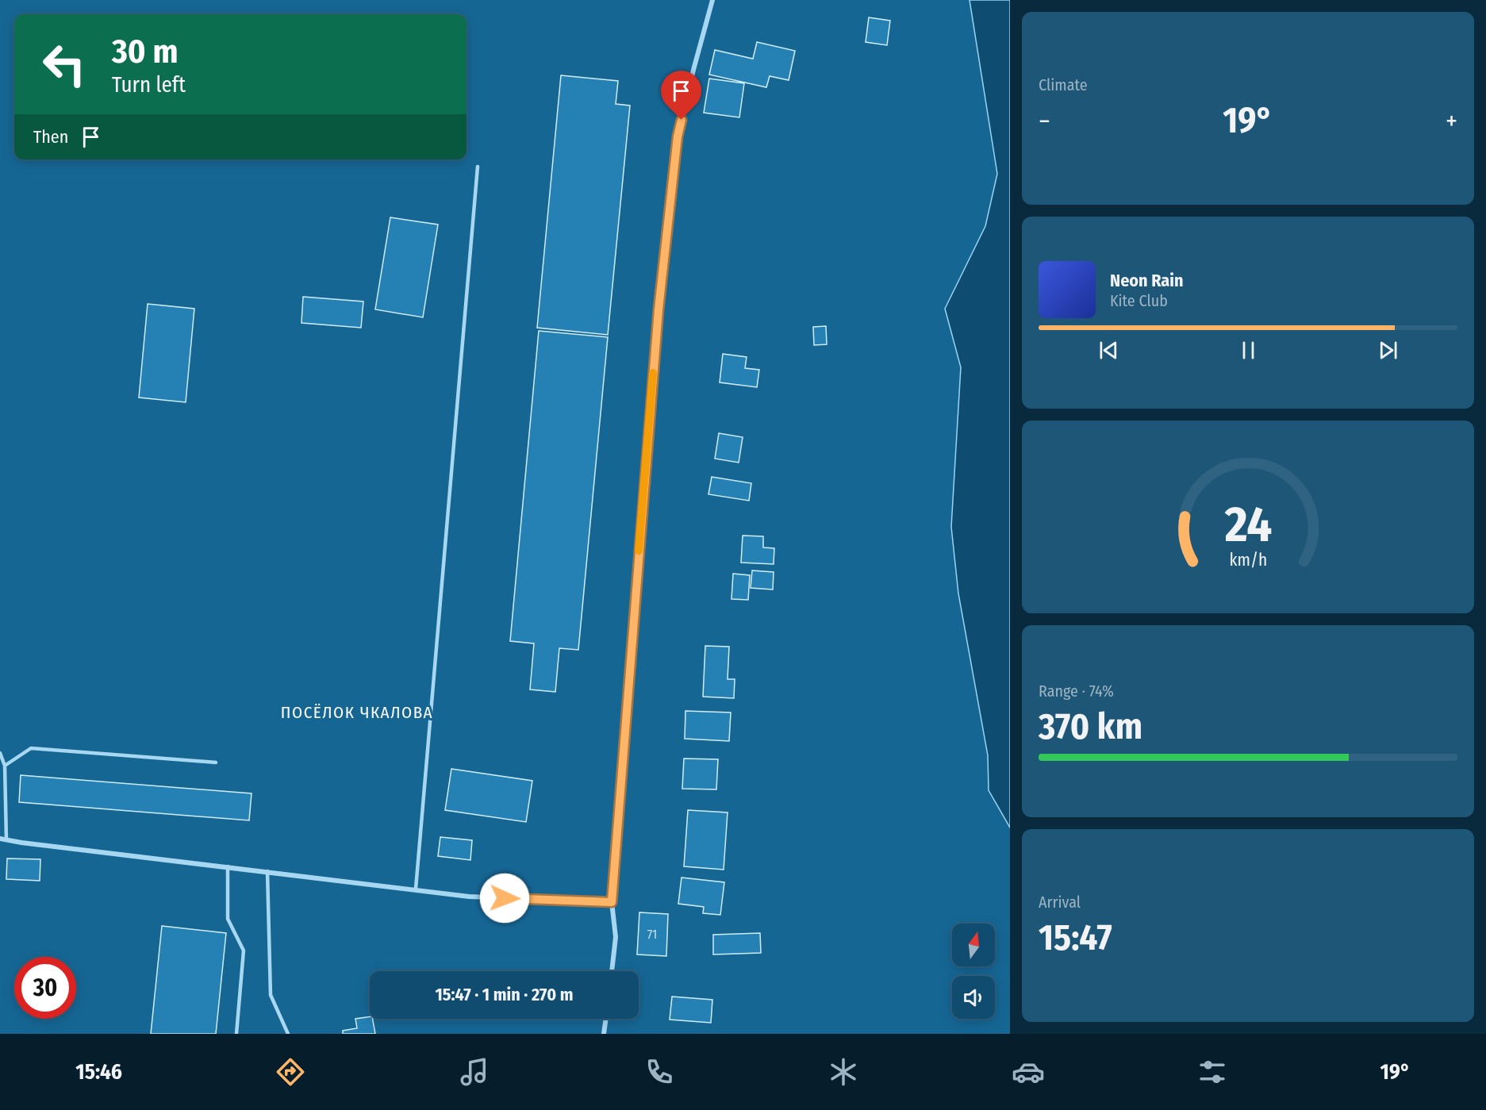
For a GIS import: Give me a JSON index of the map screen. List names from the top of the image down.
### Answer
{
  "districts": ["ПОСЁЛОК ЧКАЛОВА"],
  "house_numbers": ["71"],
  "north": "top",
  "page": {
    "tile": [
      "Climate",
      ["Range · 74%", "370 km"],
      ["Arrival", "15:47"]
    ],
    "turn": ["30 m", "Turn left"],
    "heat": ["−", "19°", "+"],
    "then": "Then",
    "song": ["Neon Rain", "Kite Club"],
    "limit": "30",
    "trip": "15:47 · 1 min · 270 m",
    "tabs": ["15:46", "19°"],
    "gauge": ["24", "km/h"]
  }
}
